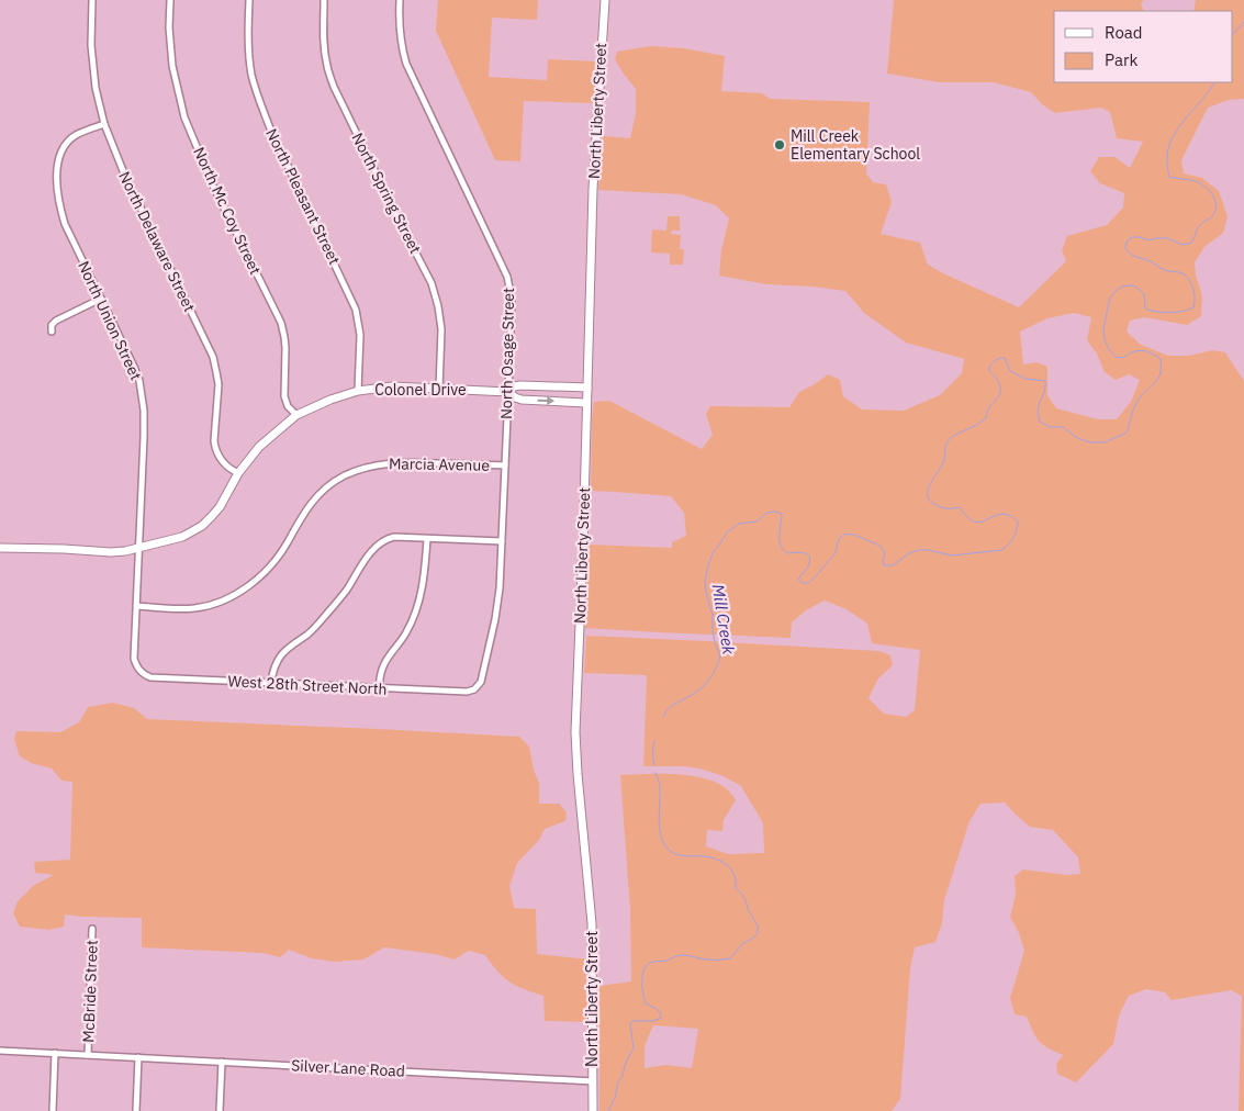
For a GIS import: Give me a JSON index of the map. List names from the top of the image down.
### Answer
{
  "streets": {
    "main road": ["North Liberty Street", "Colonel Drive"],
    "street": [
      "North Spring Street",
      "North Pleasant Street",
      "North Mc Coy Street",
      "North Delaware Street",
      "North Union Street",
      "North Osage Street",
      "Marcia Avenue",
      "West 28th Street North",
      "McBride Street",
      "Silver Lane Road"
    ]
  },
  "crossings": [
    ["North Liberty Street", "Colonel Drive"],
    ["North Liberty Street", "Silver Lane Road"],
    ["North Spring Street", "Colonel Drive"],
    ["North Pleasant Street", "Colonel Drive"],
    ["North Mc Coy Street", "Colonel Drive"],
    ["North Delaware Street", "North Union Street"],
    ["North Delaware Street", "Colonel Drive"],
    ["North Union Street", "Colonel Drive"],
    ["North Union Street", "Marcia Avenue"],
    ["North Union Street", "West 28th Street North"],
    ["North Osage Street", "Colonel Drive"],
    ["North Osage Street", "Marcia Avenue"],
    ["North Osage Street", "West 28th Street North"],
    ["McBride Street", "Silver Lane Road"]
  ],
  "water": ["Mill Creek"],
  "places": ["Mill Creek Elementary School"],
  "legend": ["Road", "Park"]
}
